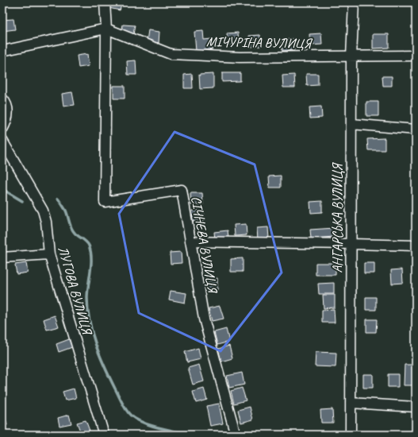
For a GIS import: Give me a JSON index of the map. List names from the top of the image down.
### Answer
{
  "streets": {
    "street": [
      "МІЧУРІНА ВУЛИЦЯ",
      "АНГАРСЬКА ВУЛИЦЯ",
      "СІЧНЕВА ВУЛИЦЯ",
      "ЛУГОВА ВУЛИЦЯ"
    ]
  },
  "crossings": [
    ["МІЧУРІНА ВУЛИЦЯ", "АНГАРСЬКА ВУЛИЦЯ"],
    ["МІЧУРІНА ВУЛИЦЯ", "СІЧНЕВА ВУЛИЦЯ"]
  ]
}
